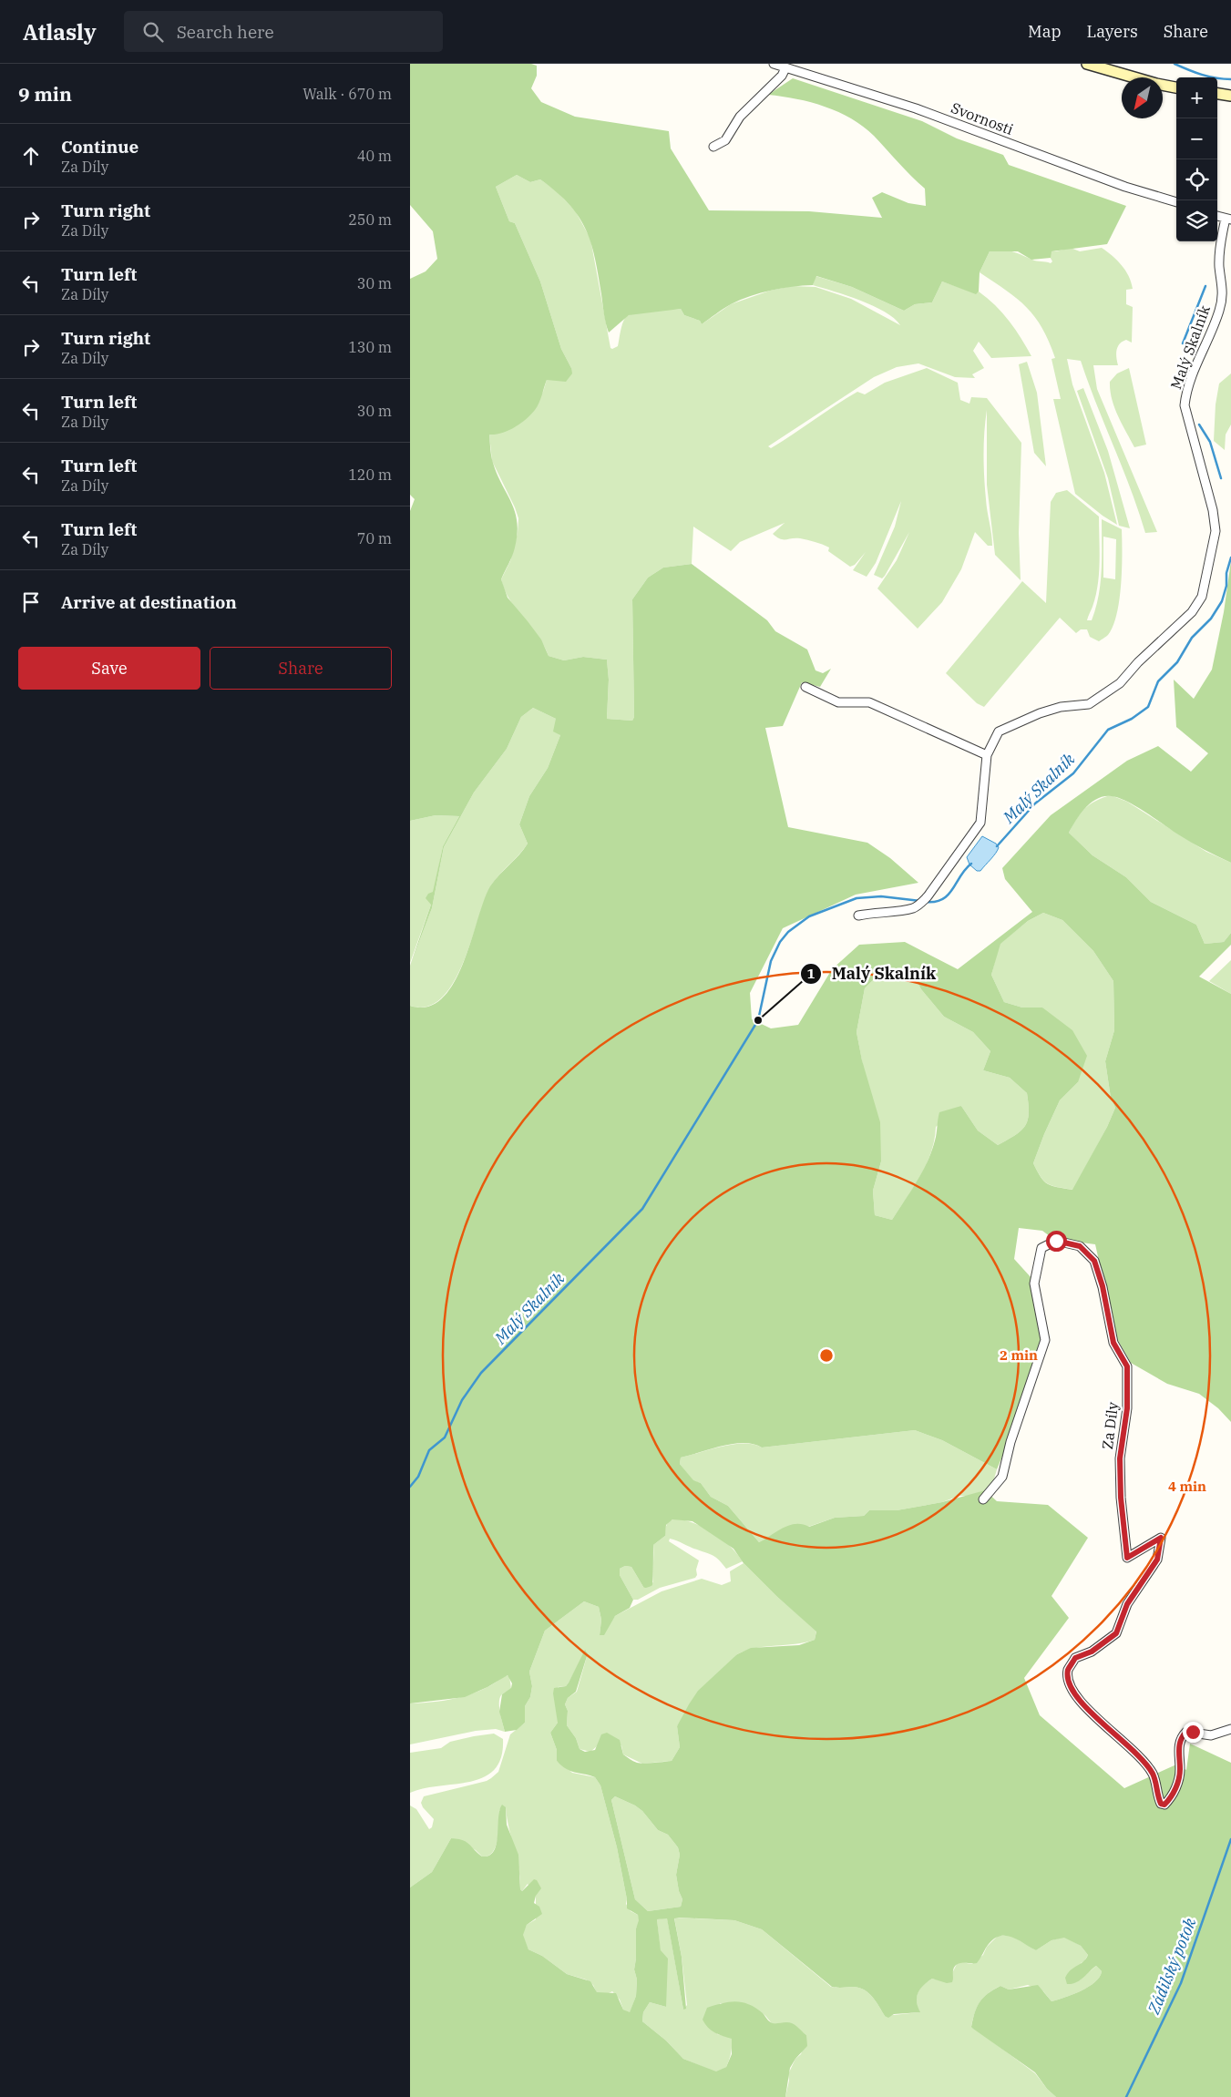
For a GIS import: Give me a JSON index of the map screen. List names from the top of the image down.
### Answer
{
  "streets": {
    "street": ["Svornosti", "Malý Skalník", "Za Díly"]
  },
  "water": ["Malý Skalník", "Zádilský potok"],
  "places": ["Malý Skalník"],
  "north": "bottom left",
  "page": {
    "header": "Atlasly",
    "search": "Search here",
    "nav": ["Map", "Layers", "Share"],
    "heading": ["9 min", "Walk · 670 m"],
    "map_buttons": ["+", "−"],
    "list": [
      ["Continue", "Za Díly", "40 m"],
      ["Turn right", "Za Díly", "250 m"],
      ["Turn left", "Za Díly", "30 m"],
      ["Turn right", "Za Díly", "130 m"],
      ["Turn left", "Za Díly", "30 m"],
      ["Turn left", "Za Díly", "120 m"],
      ["Turn left", "Za Díly", "70 m"],
      "Arrive at destination"
    ],
    "buttons": ["Save", "Share"]
  },
  "rings": ["2 min", "4 min"]
}
